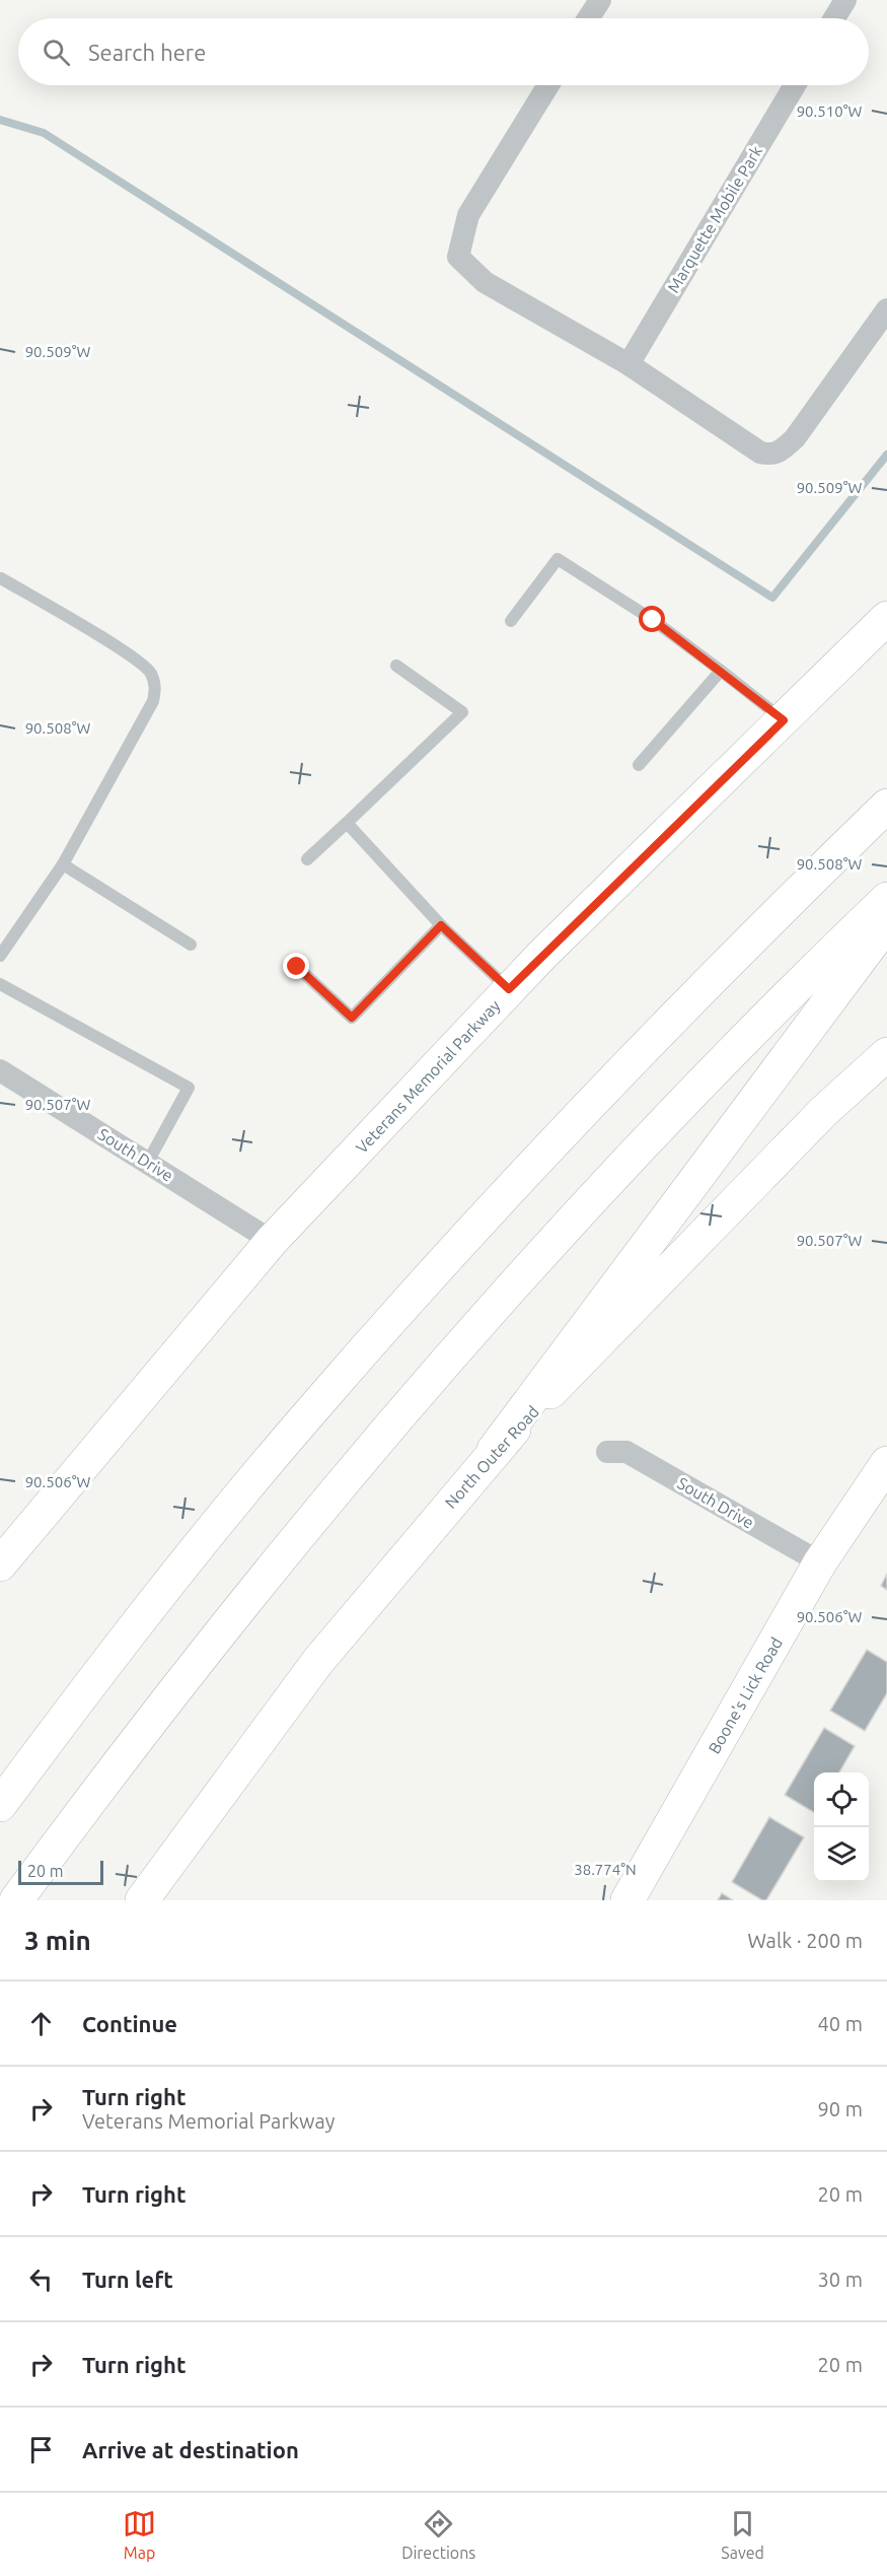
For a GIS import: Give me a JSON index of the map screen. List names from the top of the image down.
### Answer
{
  "streets": {
    "main road": ["Veterans Memorial Parkway", "North Outer Road", "Boone's Lick Road"],
    "street": ["Marquette Mobile Park", "South Drive"]
  },
  "crossings": [
    ["Veterans Memorial Parkway", "South Drive"],
    ["South Drive", "Boone's Lick Road"]
  ],
  "scale_bar": "20 m",
  "page": {
    "search": "Search here",
    "scale": "20 m",
    "heading": ["3 min", "Walk · 200 m"],
    "list": [
      ["Continue", "40 m"],
      ["Turn right", "Veterans Memorial Parkway", "90 m"],
      ["Turn right", "20 m"],
      ["Turn left", "30 m"],
      ["Turn right", "20 m"],
      "Arrive at destination"
    ],
    "nav": ["Map", "Directions", "Saved"]
  },
  "coordinates": [
    "90.510°W",
    "90.509°W",
    "90.508°W",
    "90.507°W",
    "90.506°W",
    "38.774°N"
  ]
}
